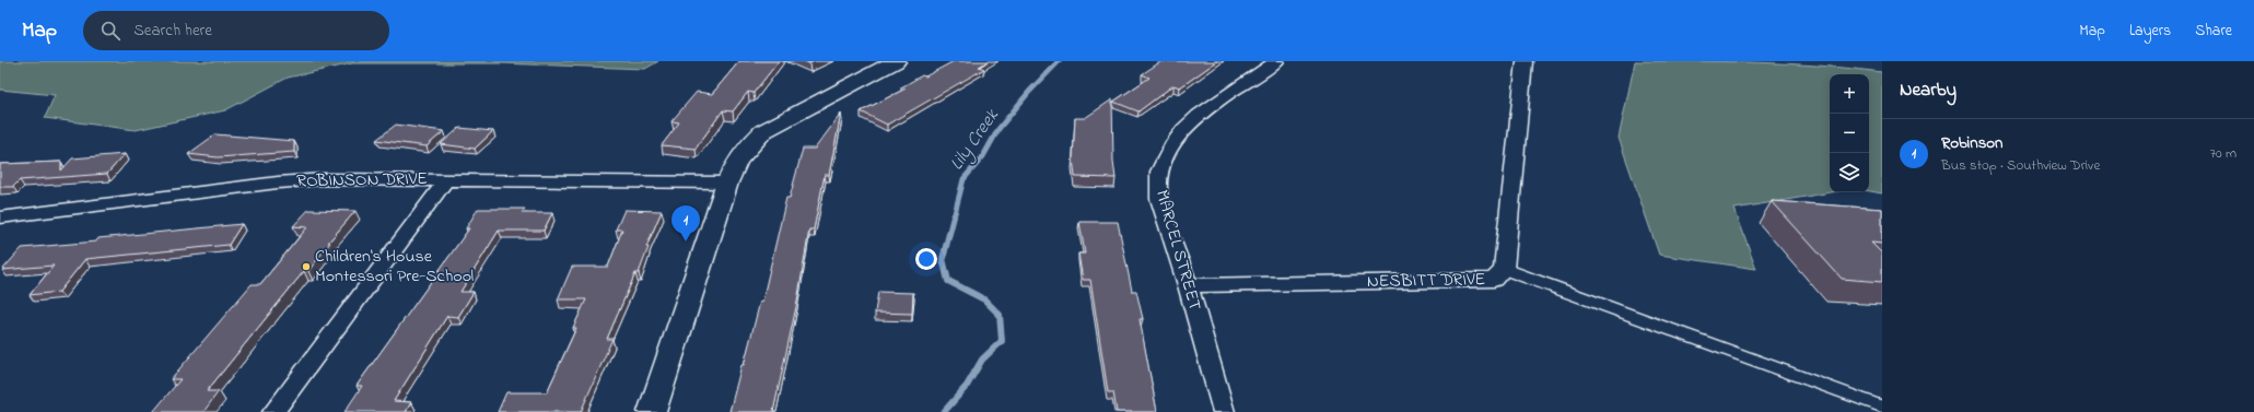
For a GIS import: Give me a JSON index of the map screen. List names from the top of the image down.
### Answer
{
  "streets": {
    "street": ["ROBINSON DRIVE", "MARCEL STREET", "NESBITT DRIVE"]
  },
  "crossings": [
    ["MARCEL STREET", "NESBITT DRIVE"]
  ],
  "water": ["Lily Creek"],
  "places": ["Children's House Montessori Pre-School"],
  "page": {
    "header": "Map",
    "search": "Search here",
    "nav": ["Map", "Layers", "Share"],
    "heading": "Nearby",
    "map_buttons": ["+", "−"],
    "list": [
      {
        "mark": "1",
        "name": "Robinson",
        "note": "Bus stop · Southview Drive",
        "value": "70 m"
      }
    ],
    "pins": "1"
  }
}
